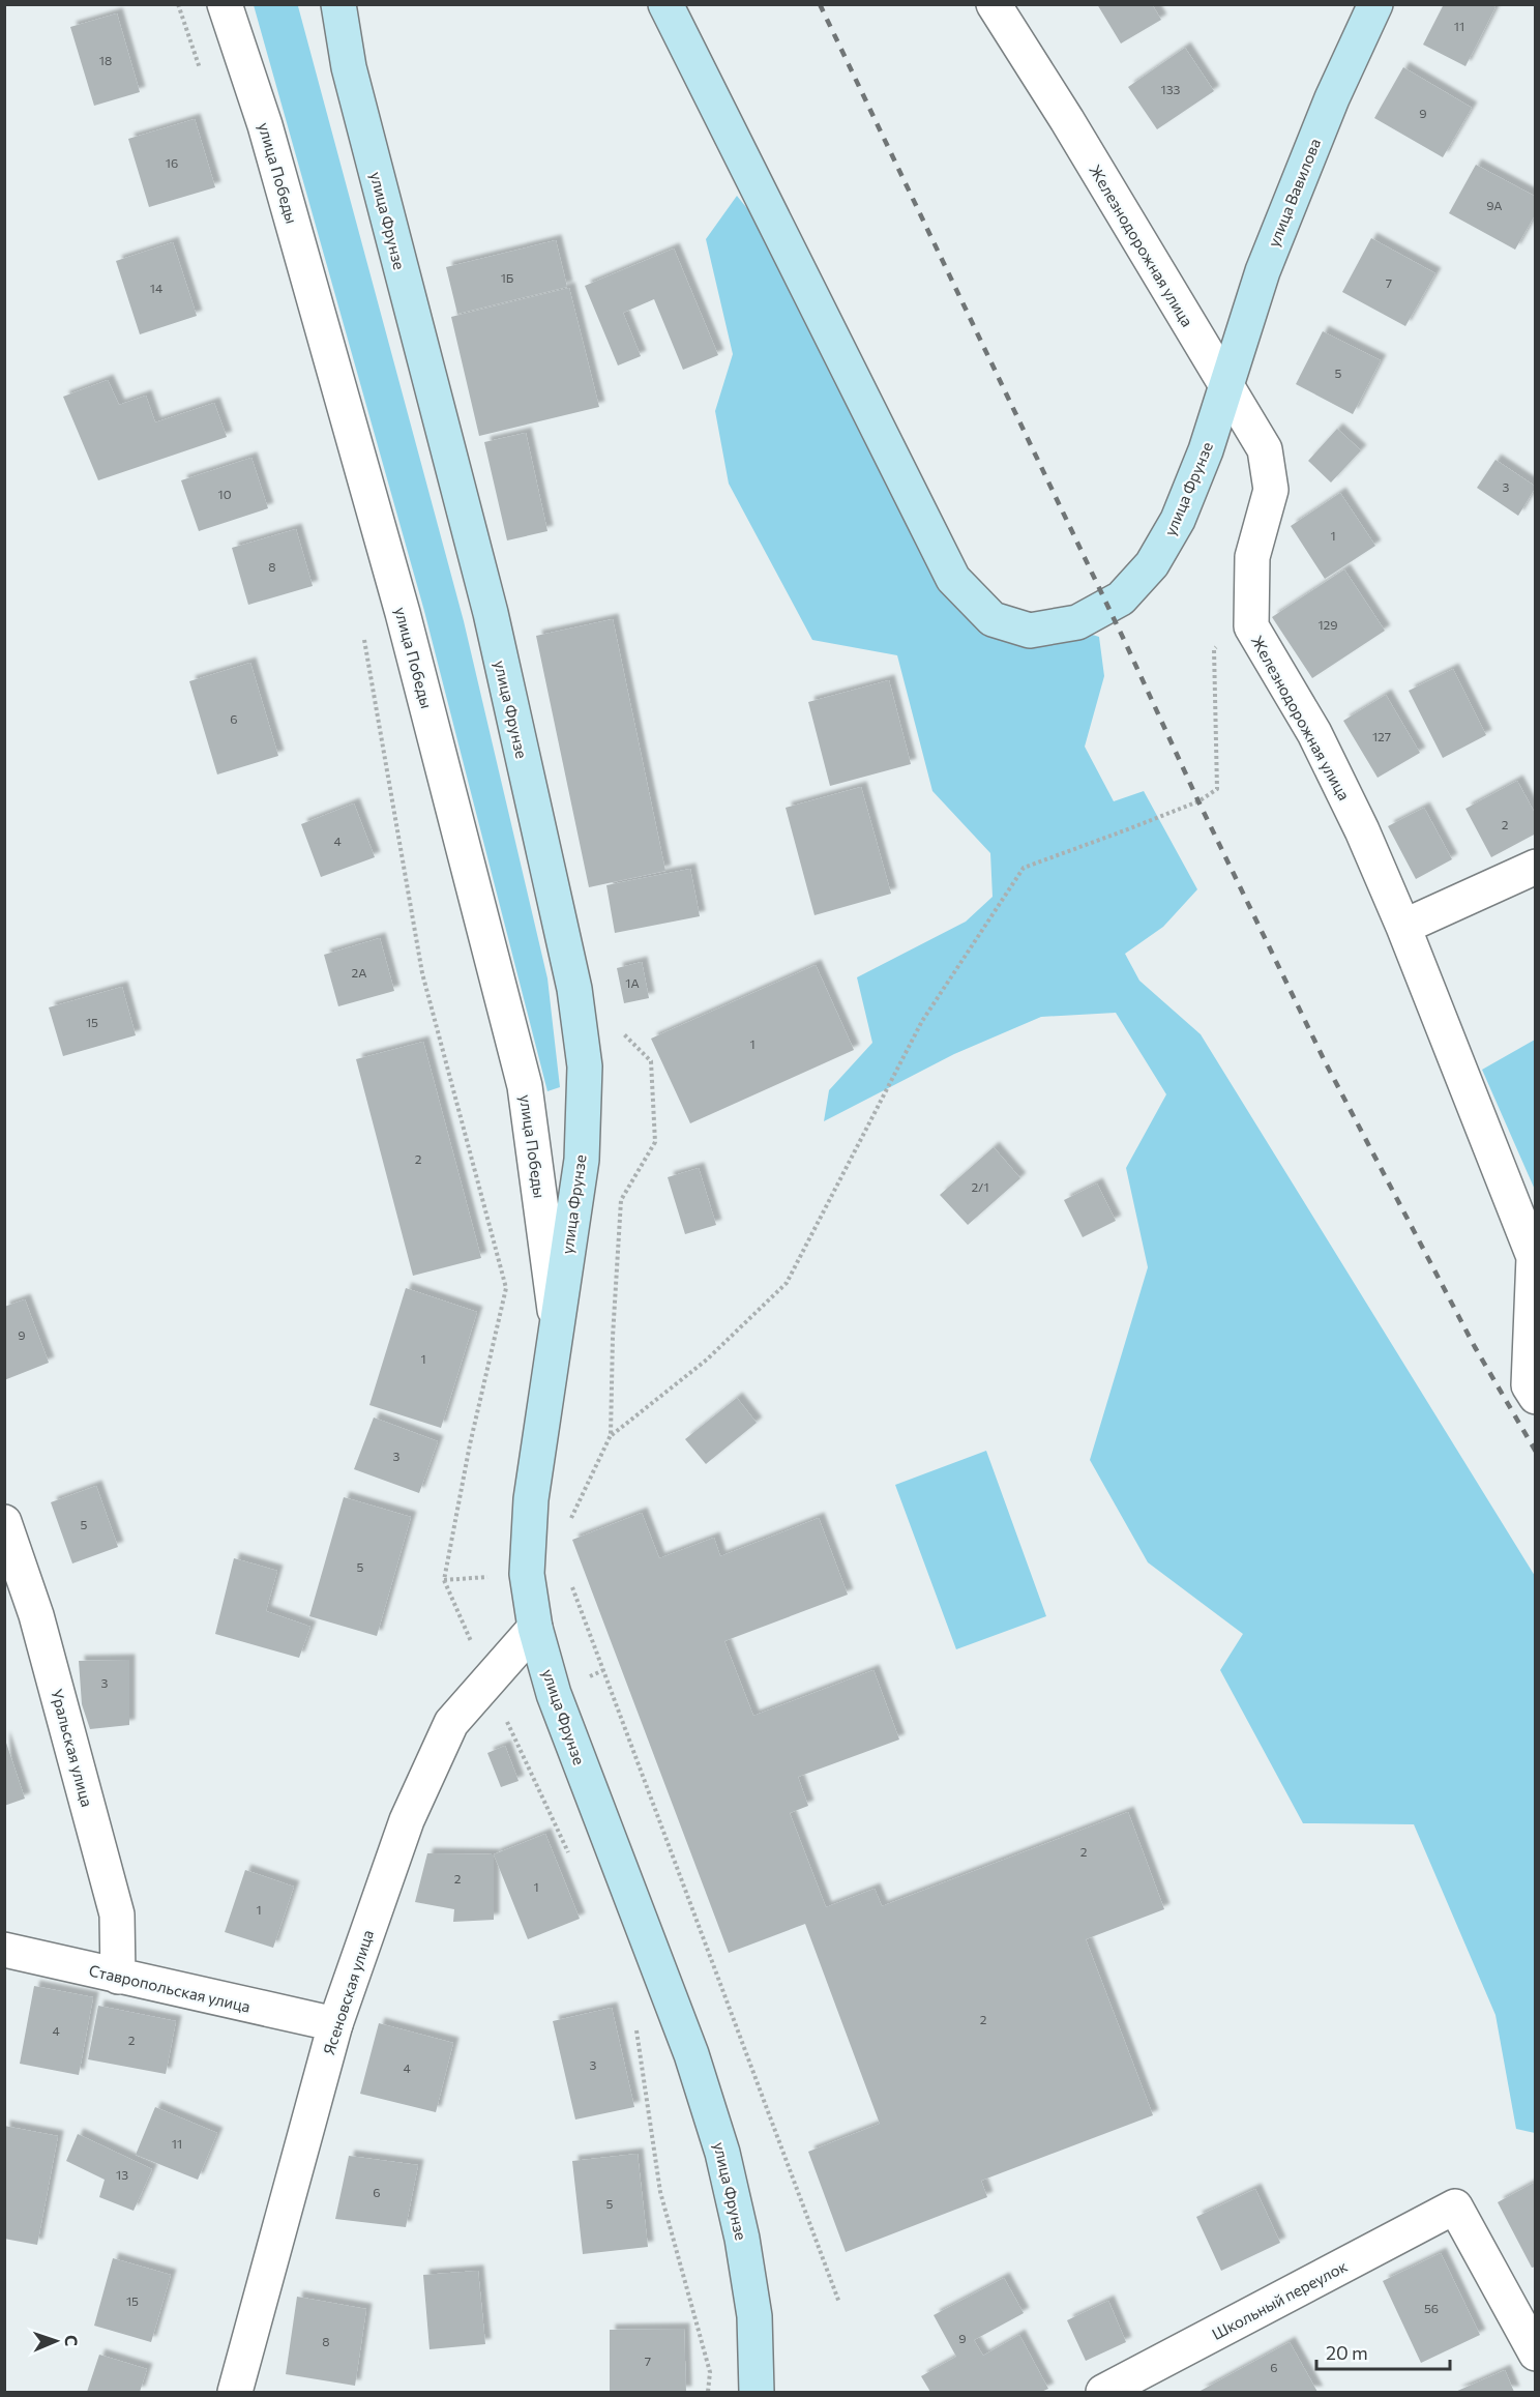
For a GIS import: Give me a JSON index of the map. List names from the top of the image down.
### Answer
{
  "streets": {
    "main road": ["улица Вавилова", "улица Фрунзе"],
    "street": [
      "улица Победы",
      "Железнодорожная улица",
      "Уральская улица",
      "Ставропольская улица",
      "Ясеновская улица",
      "Школьный переулок"
    ]
  },
  "crossings": [
    ["улица Победы", "улица Фрунзе"],
    ["улица Вавилова", "улица Фрунзе"],
    ["улица Вавилова", "Железнодорожная улица"],
    ["улица Фрунзе", "Железнодорожная улица"],
    ["улица Фрунзе", "Ясеновская улица"],
    ["Уральская улица", "Ставропольская улица"],
    ["Ставропольская улица", "Ясеновская улица"]
  ],
  "house_numbers": [
    "11",
    "18",
    "133",
    "9",
    "16",
    "9А",
    "1Б",
    "7",
    "14",
    "5",
    "3",
    "10",
    "1",
    "8",
    "129",
    "6",
    "127",
    "2",
    "4",
    "2А",
    "1А",
    "15",
    "1",
    "2",
    "2/1",
    "9",
    "1",
    "3",
    "5",
    "5",
    "3",
    "2",
    "2",
    "1",
    "1",
    "2",
    "4",
    "2",
    "3",
    "4",
    "11",
    "13",
    "6",
    "5",
    "15",
    "56",
    "9",
    "8",
    "7",
    "6"
  ],
  "scale_bar": "20 m",
  "north": "right"
}
